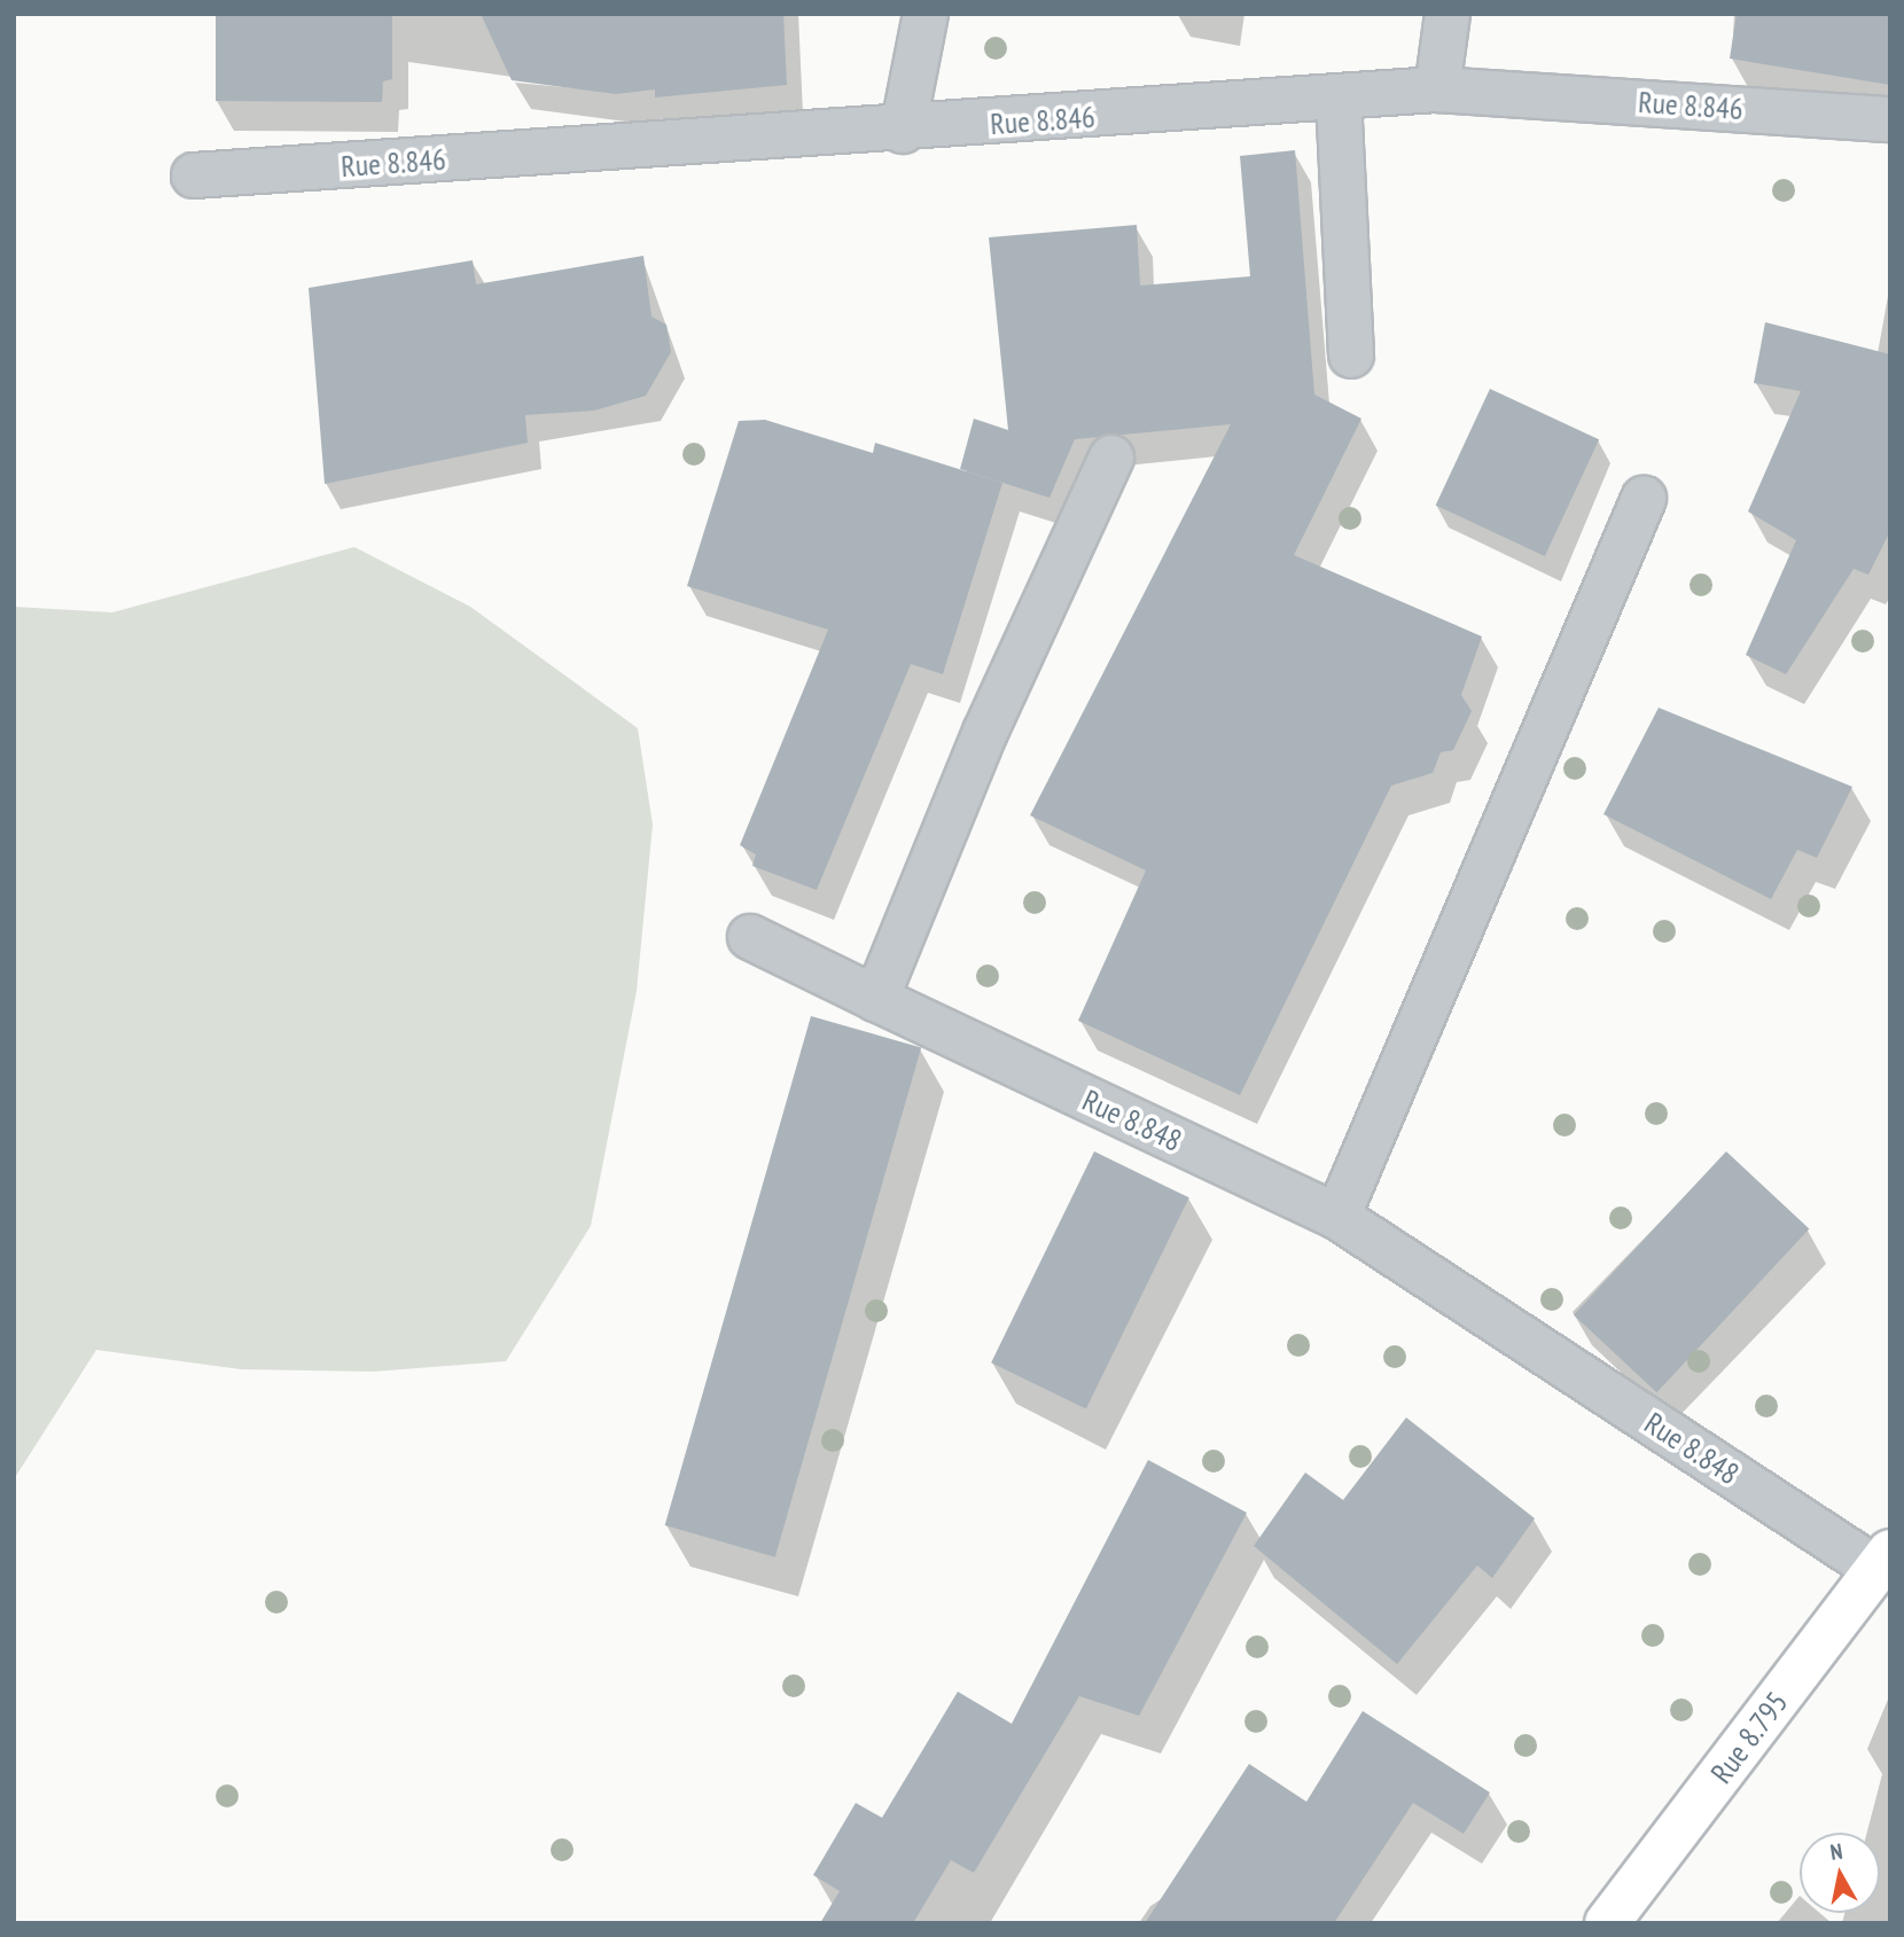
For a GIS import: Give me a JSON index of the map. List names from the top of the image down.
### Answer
{
  "streets": {
    "highway": ["Rue 8.795"],
    "street": ["Rue 8.846", "Rue 8.848"]
  },
  "crossings": [
    ["Rue 8.848", "Rue 8.795"]
  ],
  "north": "top"
}
